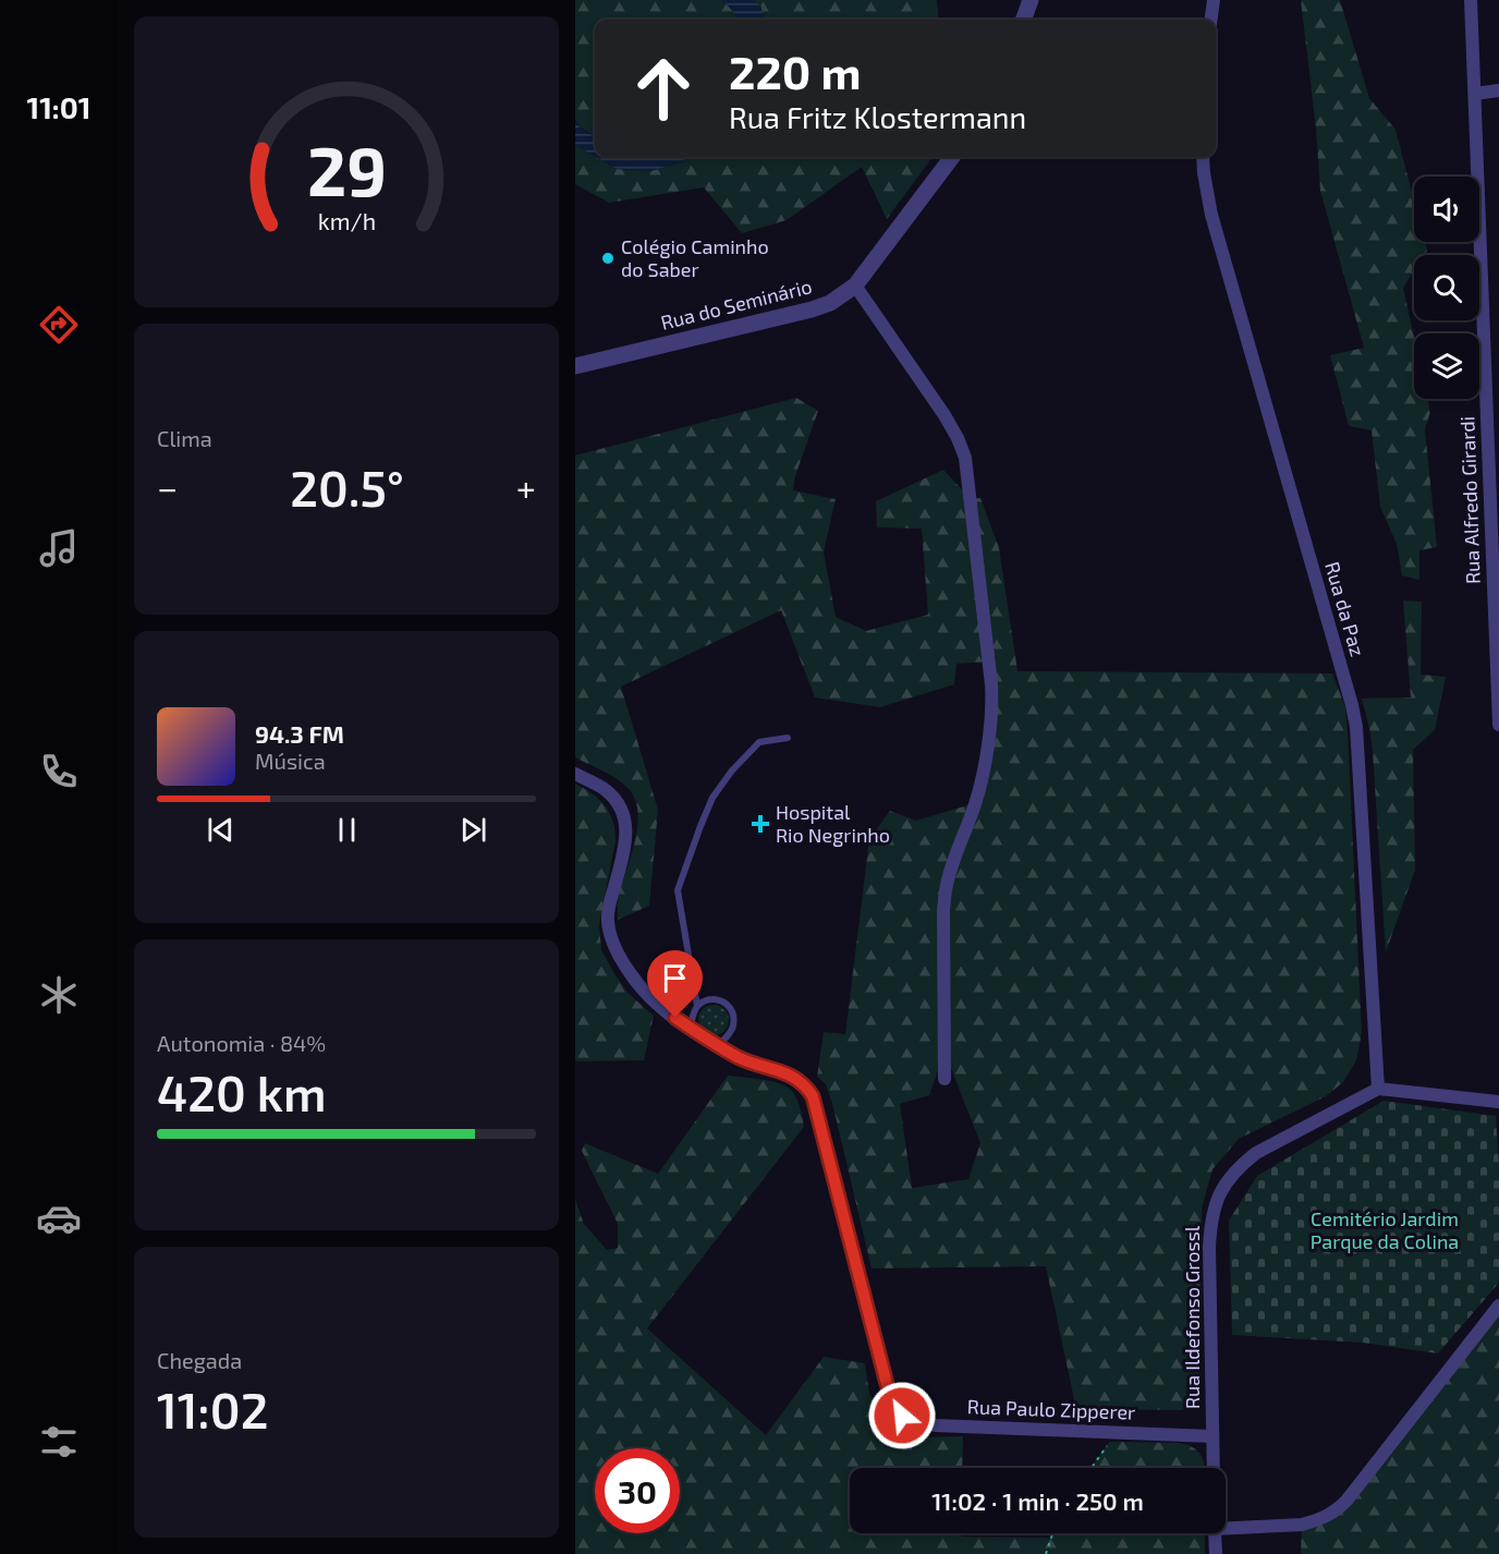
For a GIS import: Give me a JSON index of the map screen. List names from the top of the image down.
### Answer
{
  "streets": {
    "street": [
      "Rua do Seminário",
      "Rua Alfredo Girardi",
      "Rua da Paz",
      "Rua Ildefonso Grossl",
      "Rua Paulo Zipperer"
    ]
  },
  "crossings": [
    ["Rua da Paz", "Rua Ildefonso Grossl"],
    ["Rua Ildefonso Grossl", "Rua Paulo Zipperer"]
  ],
  "parks": ["Cemitério Jardim Parque da Colina"],
  "places": {
    "other": ["Colégio Caminho do Saber"],
    "health": ["Hospital Rio Negrinho"]
  },
  "page": {
    "tabs": "11:01",
    "turn": ["220 m", "Rua Fritz Klostermann"],
    "tile": [
      "Clima",
      ["Autonomia · 84%", "420 km"],
      ["Chegada", "11:02"]
    ],
    "heat": ["−", "20.5°", "+"],
    "song": ["94.3 FM", "Música"],
    "limit": "30",
    "trip": "11:02 · 1 min · 250 m",
    "gauge": ["29", "km/h"]
  }
}
